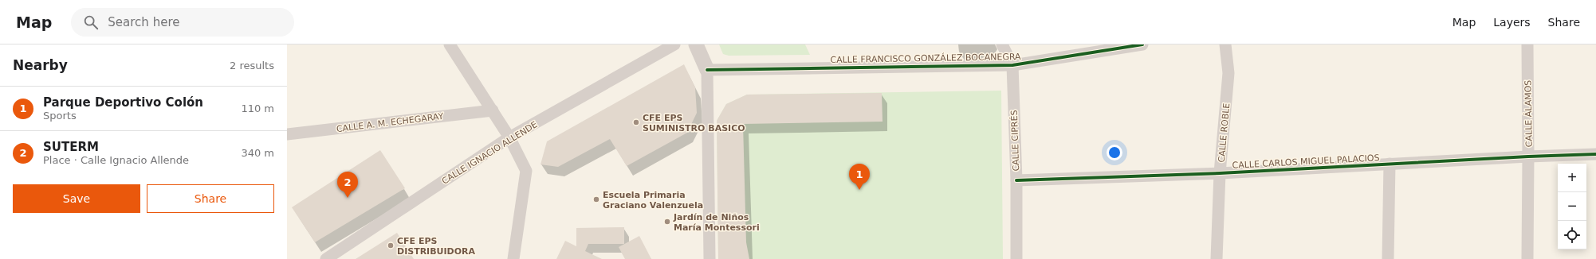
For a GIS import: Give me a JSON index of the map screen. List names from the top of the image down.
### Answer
{
  "streets": {
    "street": [
      "CALLE FRANCISCO GONZÁLEZ BOCANEGRA",
      "CALLE ÁLAMOS",
      "CALLE A. M. ECHEGARAY",
      "CALLE ROBLE",
      "CALLE CIPRÉS",
      "CALLE IGNACIO ALLENDE",
      "CALLE CARLOS MIGUEL PALACIOS"
    ]
  },
  "crossings": [
    ["CALLE FRANCISCO GONZÁLEZ BOCANEGRA", "CALLE CIPRÉS"],
    ["CALLE ÁLAMOS", "CALLE CARLOS MIGUEL PALACIOS"],
    ["CALLE ROBLE", "CALLE CARLOS MIGUEL PALACIOS"],
    ["CALLE CIPRÉS", "CALLE CARLOS MIGUEL PALACIOS"]
  ],
  "places": [
    "CFE EPS SUMINISTRO BASICO",
    "Escuela Primaria Graciano Valenzuela",
    "Jardín de Niños María Montessori",
    "CFE EPS DISTRIBUIDORA"
  ],
  "page": {
    "header": "Map",
    "search": "Search here",
    "nav": ["Map", "Layers", "Share"],
    "heading": ["Nearby", "2 results"],
    "list": [
      {
        "mark": "1",
        "name": "Parque Deportivo Colón",
        "note": "Sports",
        "value": "110 m"
      },
      {
        "mark": "2",
        "name": "SUTERM",
        "note": "Place · Calle Ignacio Allende",
        "value": "340 m"
      }
    ],
    "map_buttons": ["+", "−"],
    "pins": ["1", "2"],
    "buttons": ["Save", "Share"]
  }
}
